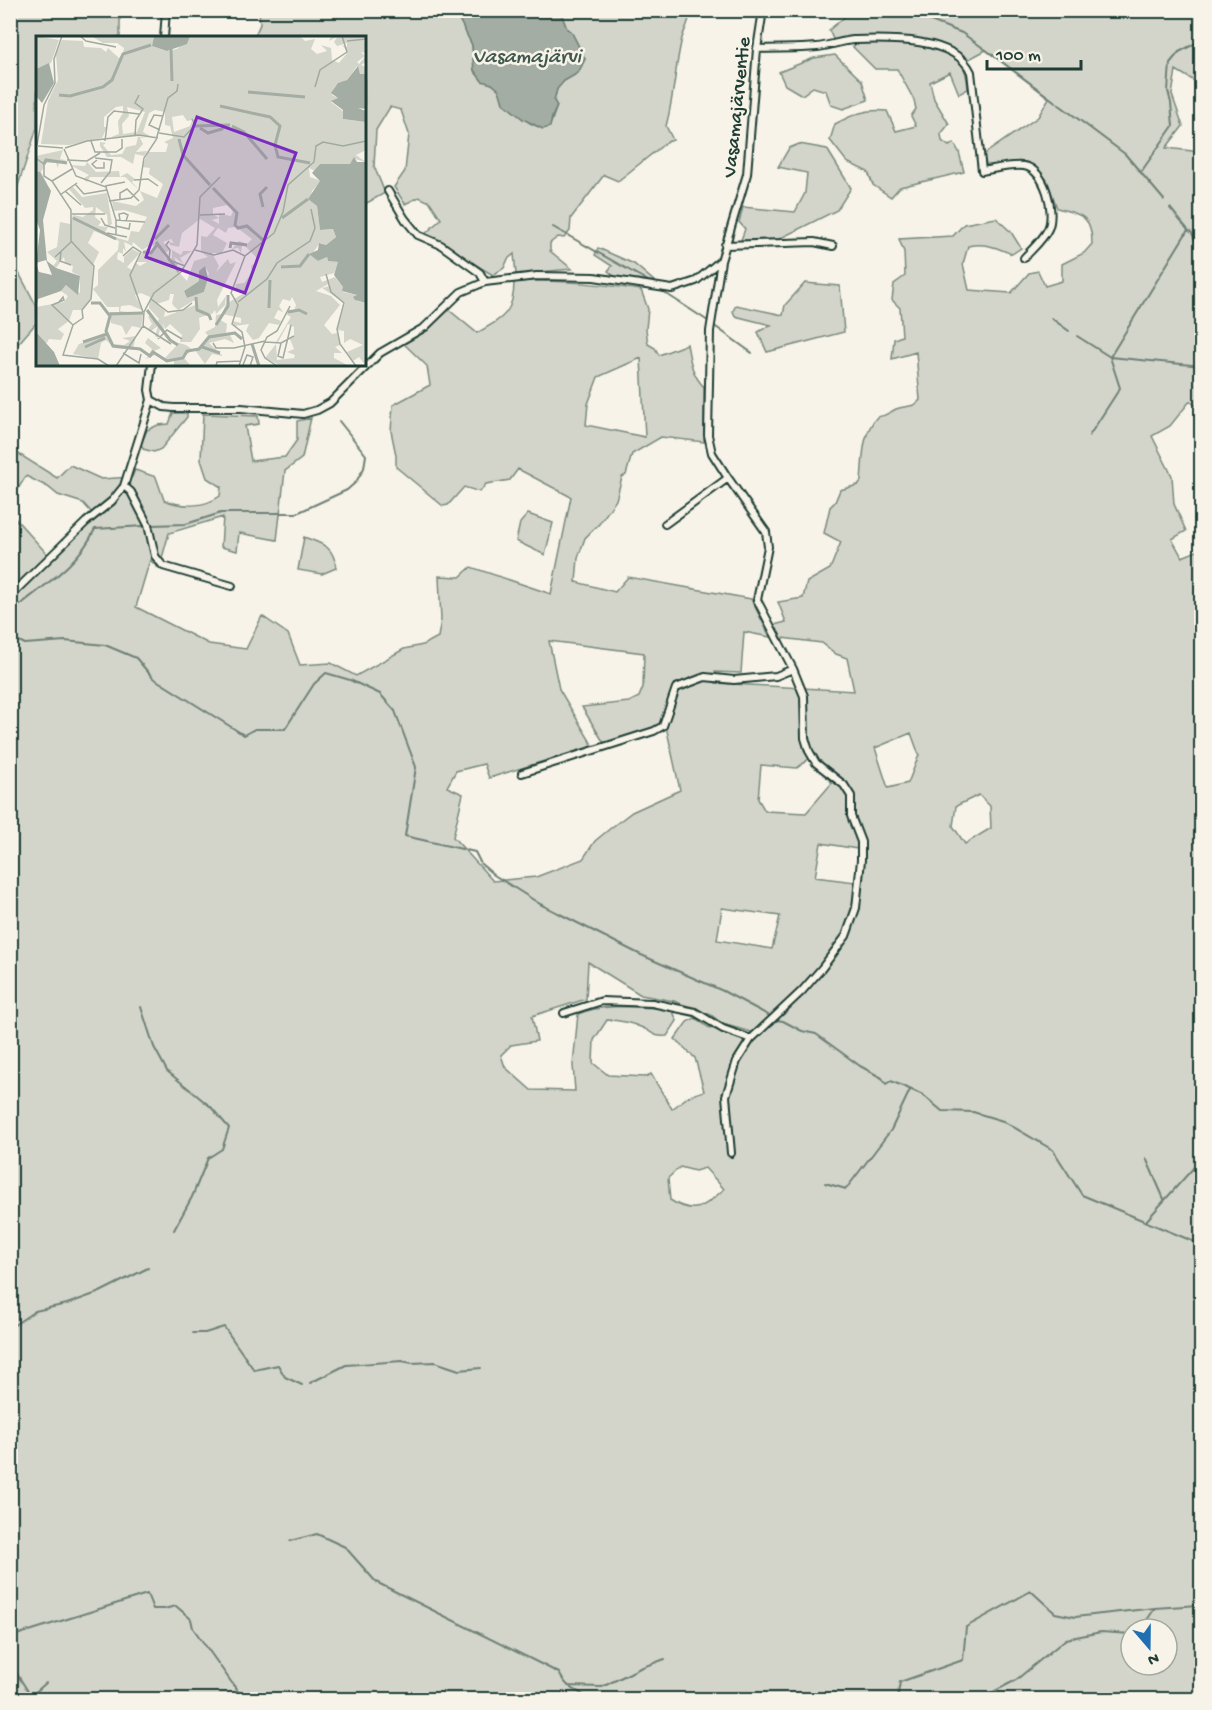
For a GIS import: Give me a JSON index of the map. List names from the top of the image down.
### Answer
{
  "streets": {
    "street": ["Vasamajärventie"]
  },
  "water": ["Vasamajärvi"],
  "scale_bar": "100 m",
  "north": "bottom"
}
